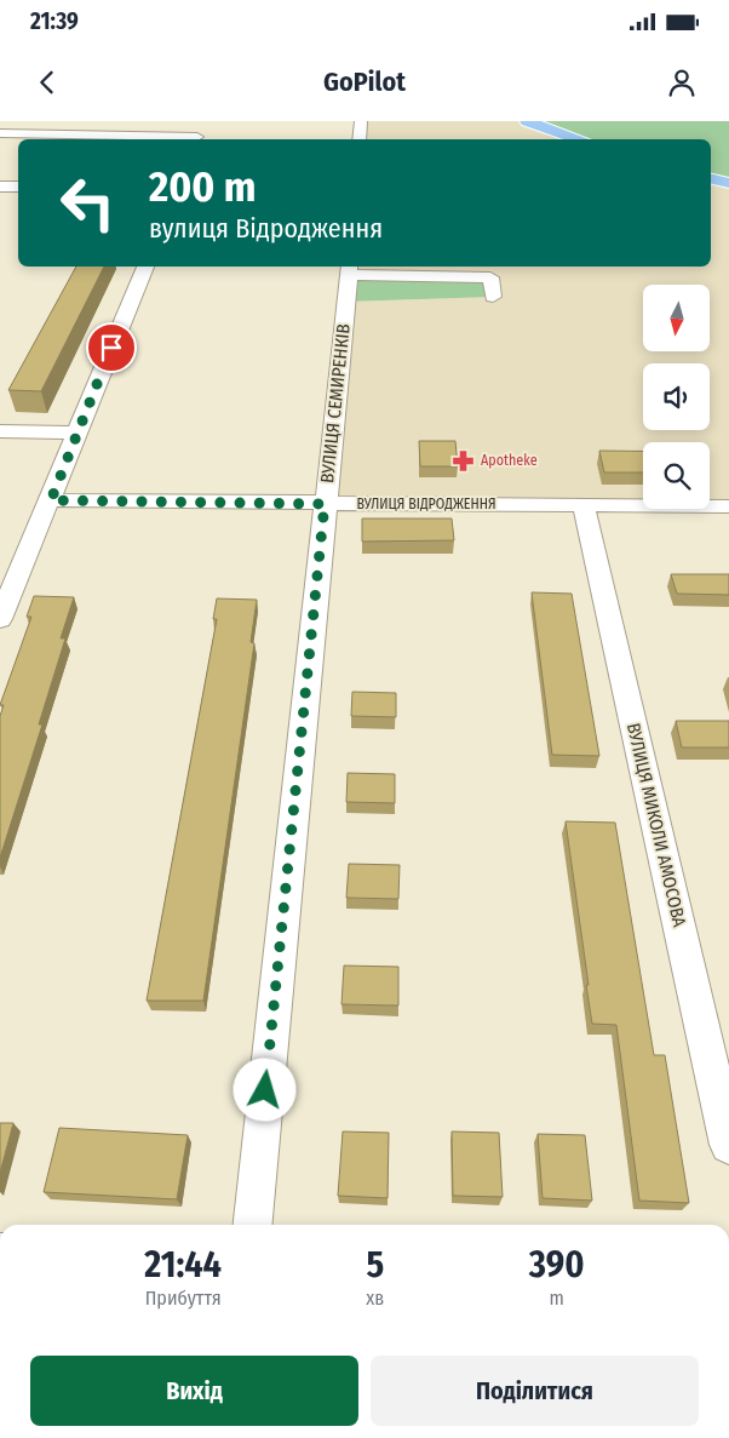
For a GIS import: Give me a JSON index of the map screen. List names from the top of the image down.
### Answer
{
  "streets": {
    "street": ["ВУЛИЦЯ СЕМИРЕНКІВ", "ВУЛИЦЯ ВІДРОДЖЕННЯ", "ВУЛИЦЯ МИКОЛИ АМОСОВА"]
  },
  "crossings": [
    ["ВУЛИЦЯ СЕМИРЕНКІВ", "ВУЛИЦЯ ВІДРОДЖЕННЯ"],
    ["ВУЛИЦЯ ВІДРОДЖЕННЯ", "ВУЛИЦЯ МИКОЛИ АМОСОВА"]
  ],
  "places": {
    "pharmacy": ["Apotheke"]
  },
  "north": "bottom",
  "page": {
    "status": "21:39",
    "header": "GoPilot",
    "turn": ["200 m", "вулиця Відродження"],
    "eta": [
      "21:44",
      "Прибуття",
      "5",
      "хв",
      "390",
      "m"
    ],
    "buttons": ["Вихід", "Поділитися"]
  }
}
